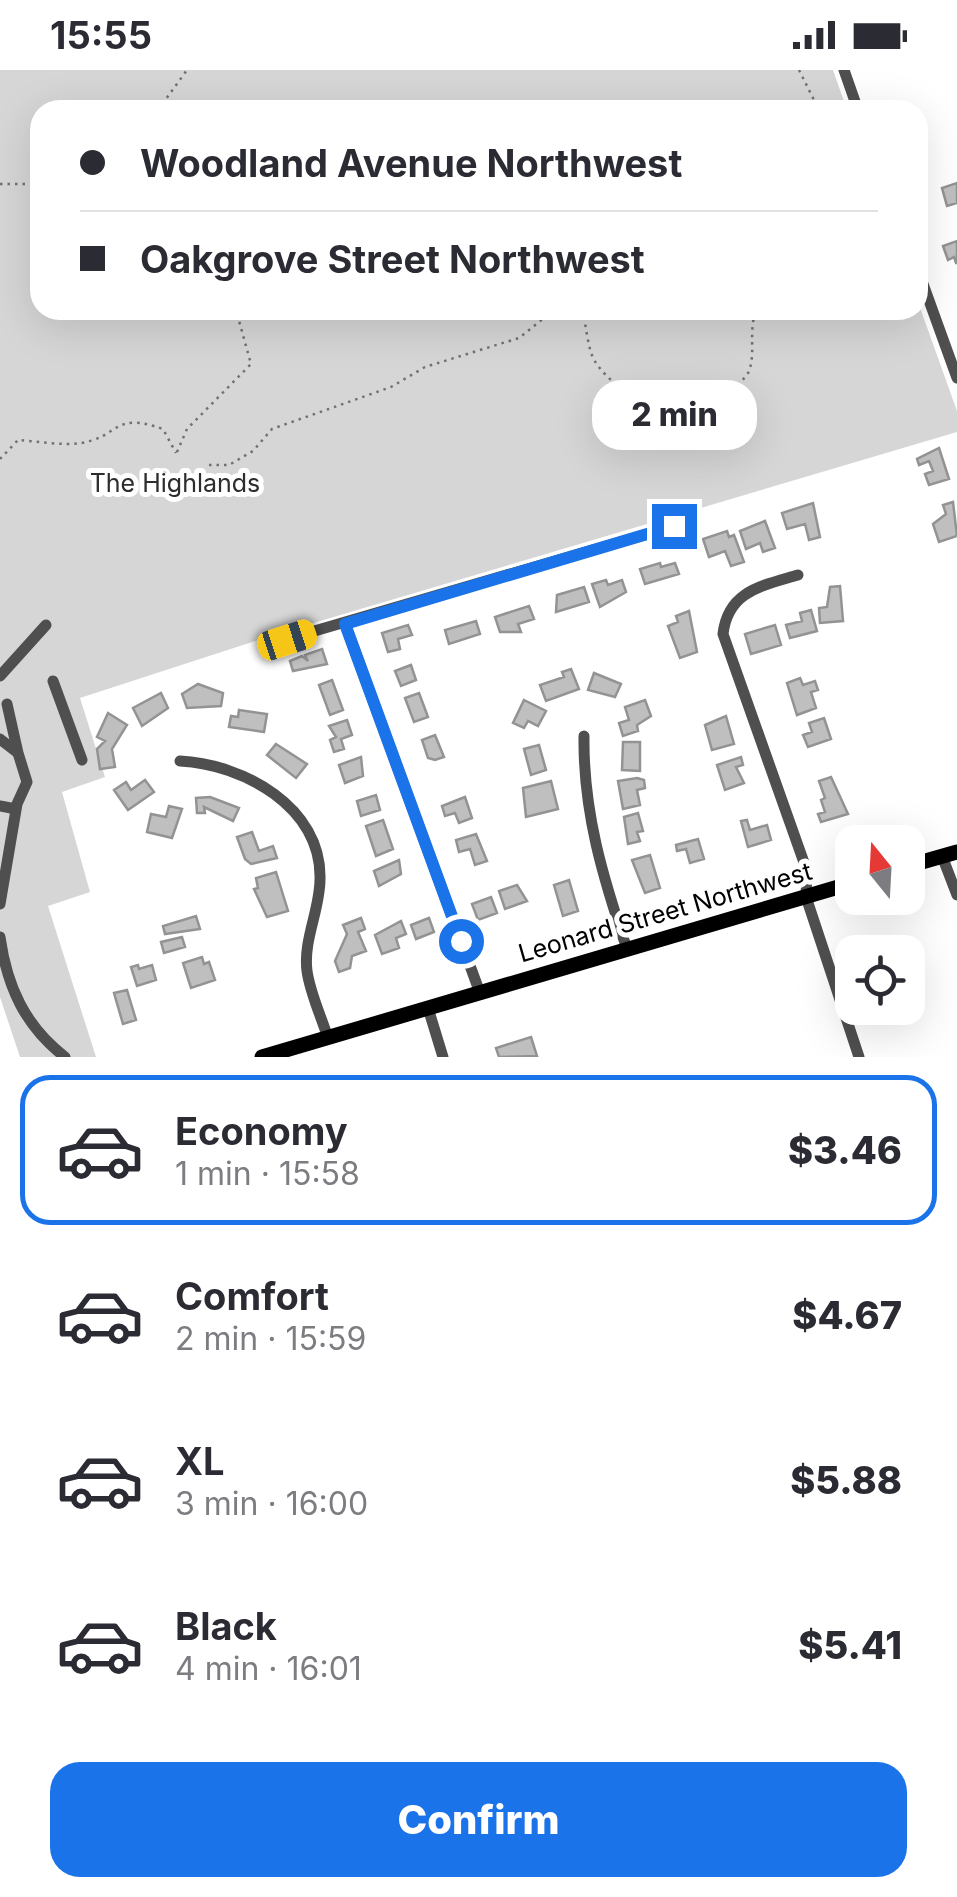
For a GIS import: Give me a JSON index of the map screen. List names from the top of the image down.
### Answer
{
  "streets": {
    "main road": ["Leonard Street Northwest"]
  },
  "parks": ["The Highlands"],
  "north": "top",
  "page": {
    "status": "15:55",
    "banner": ["Woodland Avenue Northwest", "Oakgrove Street Northwest"],
    "bubble": "2 min",
    "list": [
      {
        "name": "Economy",
        "note": "1 min · 15:58",
        "value": "$3.46"
      },
      {
        "name": "Comfort",
        "note": "2 min · 15:59",
        "value": "$4.67"
      },
      {
        "name": "XL",
        "note": "3 min · 16:00",
        "value": "$5.88"
      },
      {
        "name": "Black",
        "note": "4 min · 16:01",
        "value": "$5.41"
      }
    ],
    "buttons": "Confirm"
  }
}
